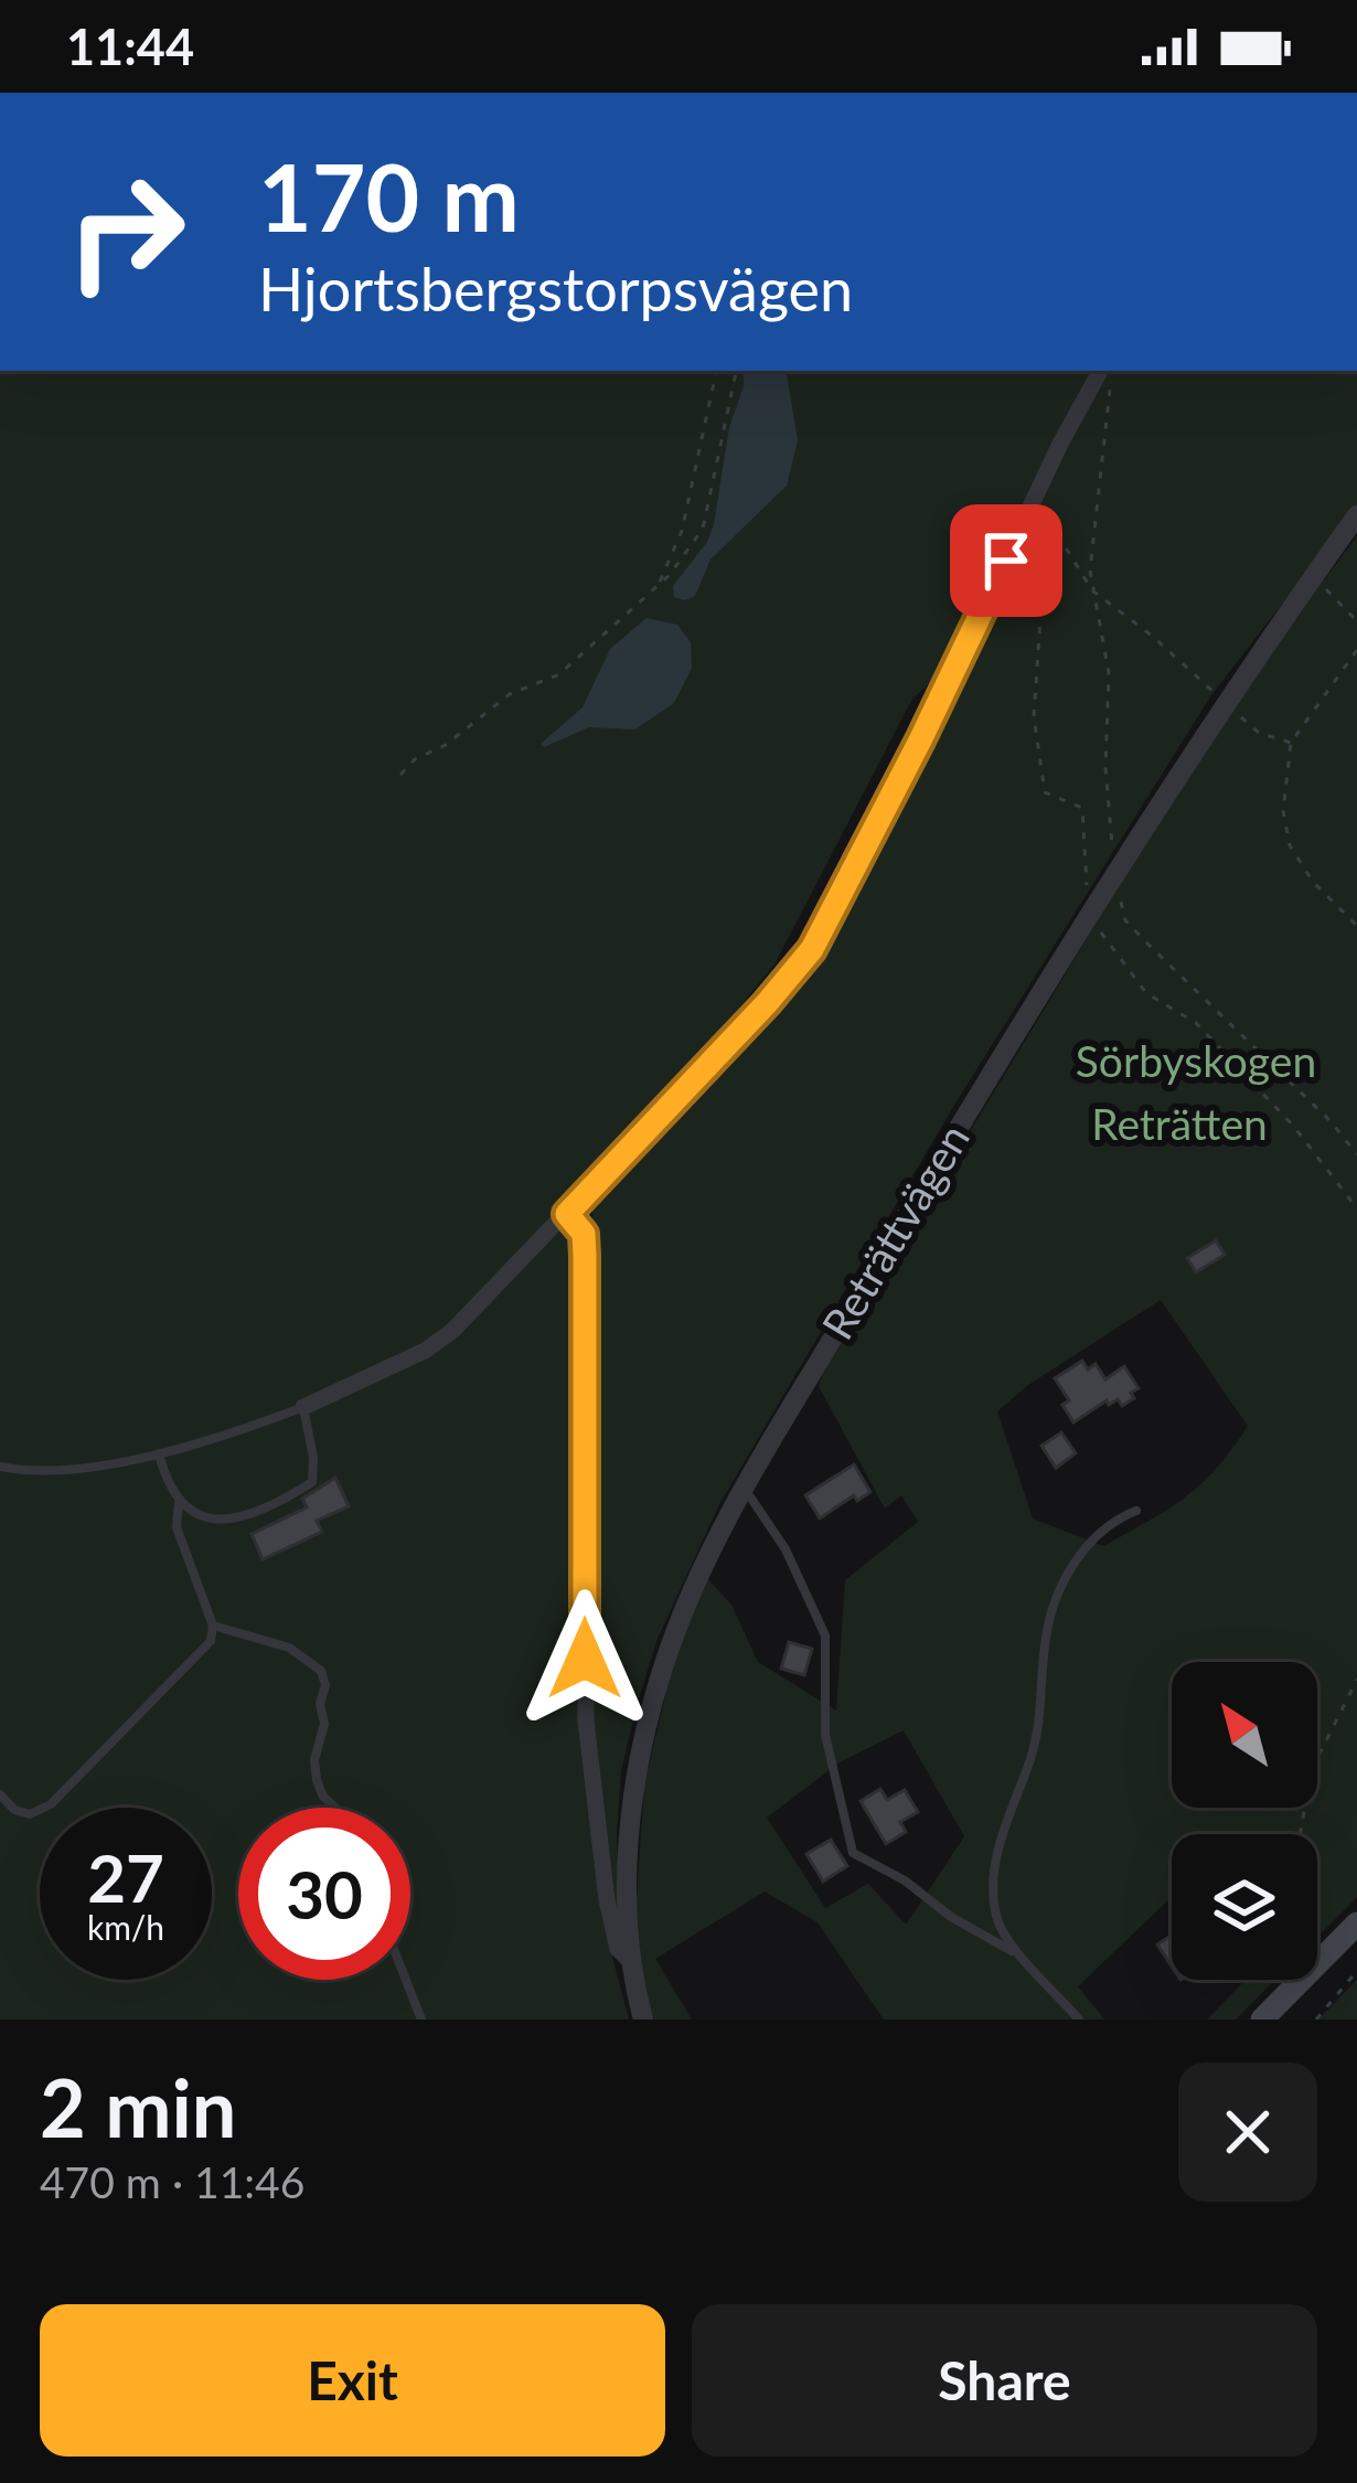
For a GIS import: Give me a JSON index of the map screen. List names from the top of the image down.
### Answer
{
  "streets": {
    "street": ["Reträttvägen"]
  },
  "parks": ["Sörbyskogen", "Reträtten"],
  "north": "top left",
  "page": {
    "status": "11:44",
    "turn": ["170 m", "Hjortsbergstorpsvägen"],
    "speed": "27 km/h",
    "limit": "30",
    "heading": ["2 min", "470 m · 11:46"],
    "buttons": ["Exit", "Share"]
  }
}
